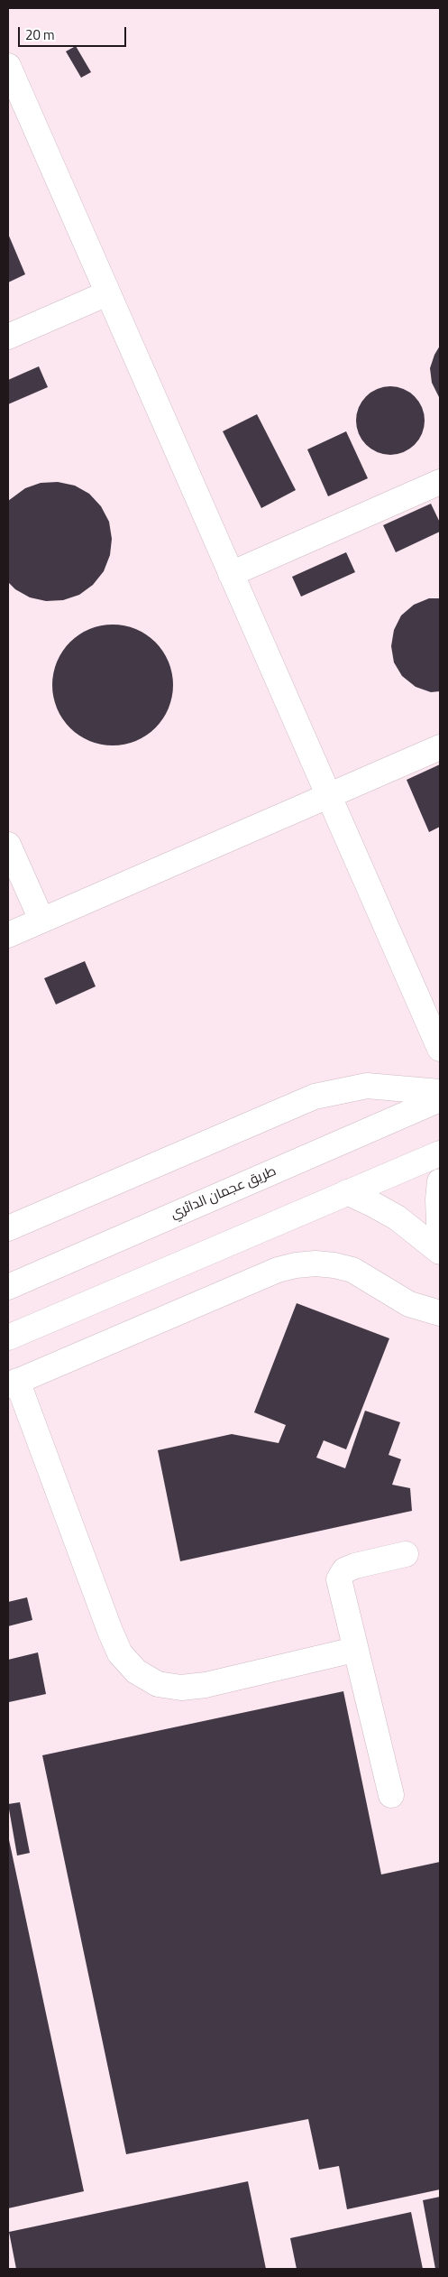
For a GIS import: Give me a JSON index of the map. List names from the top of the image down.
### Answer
{
  "streets": {
    "main road": ["طريق عجمان الدائري"]
  },
  "scale_bar": "20 m"
}
